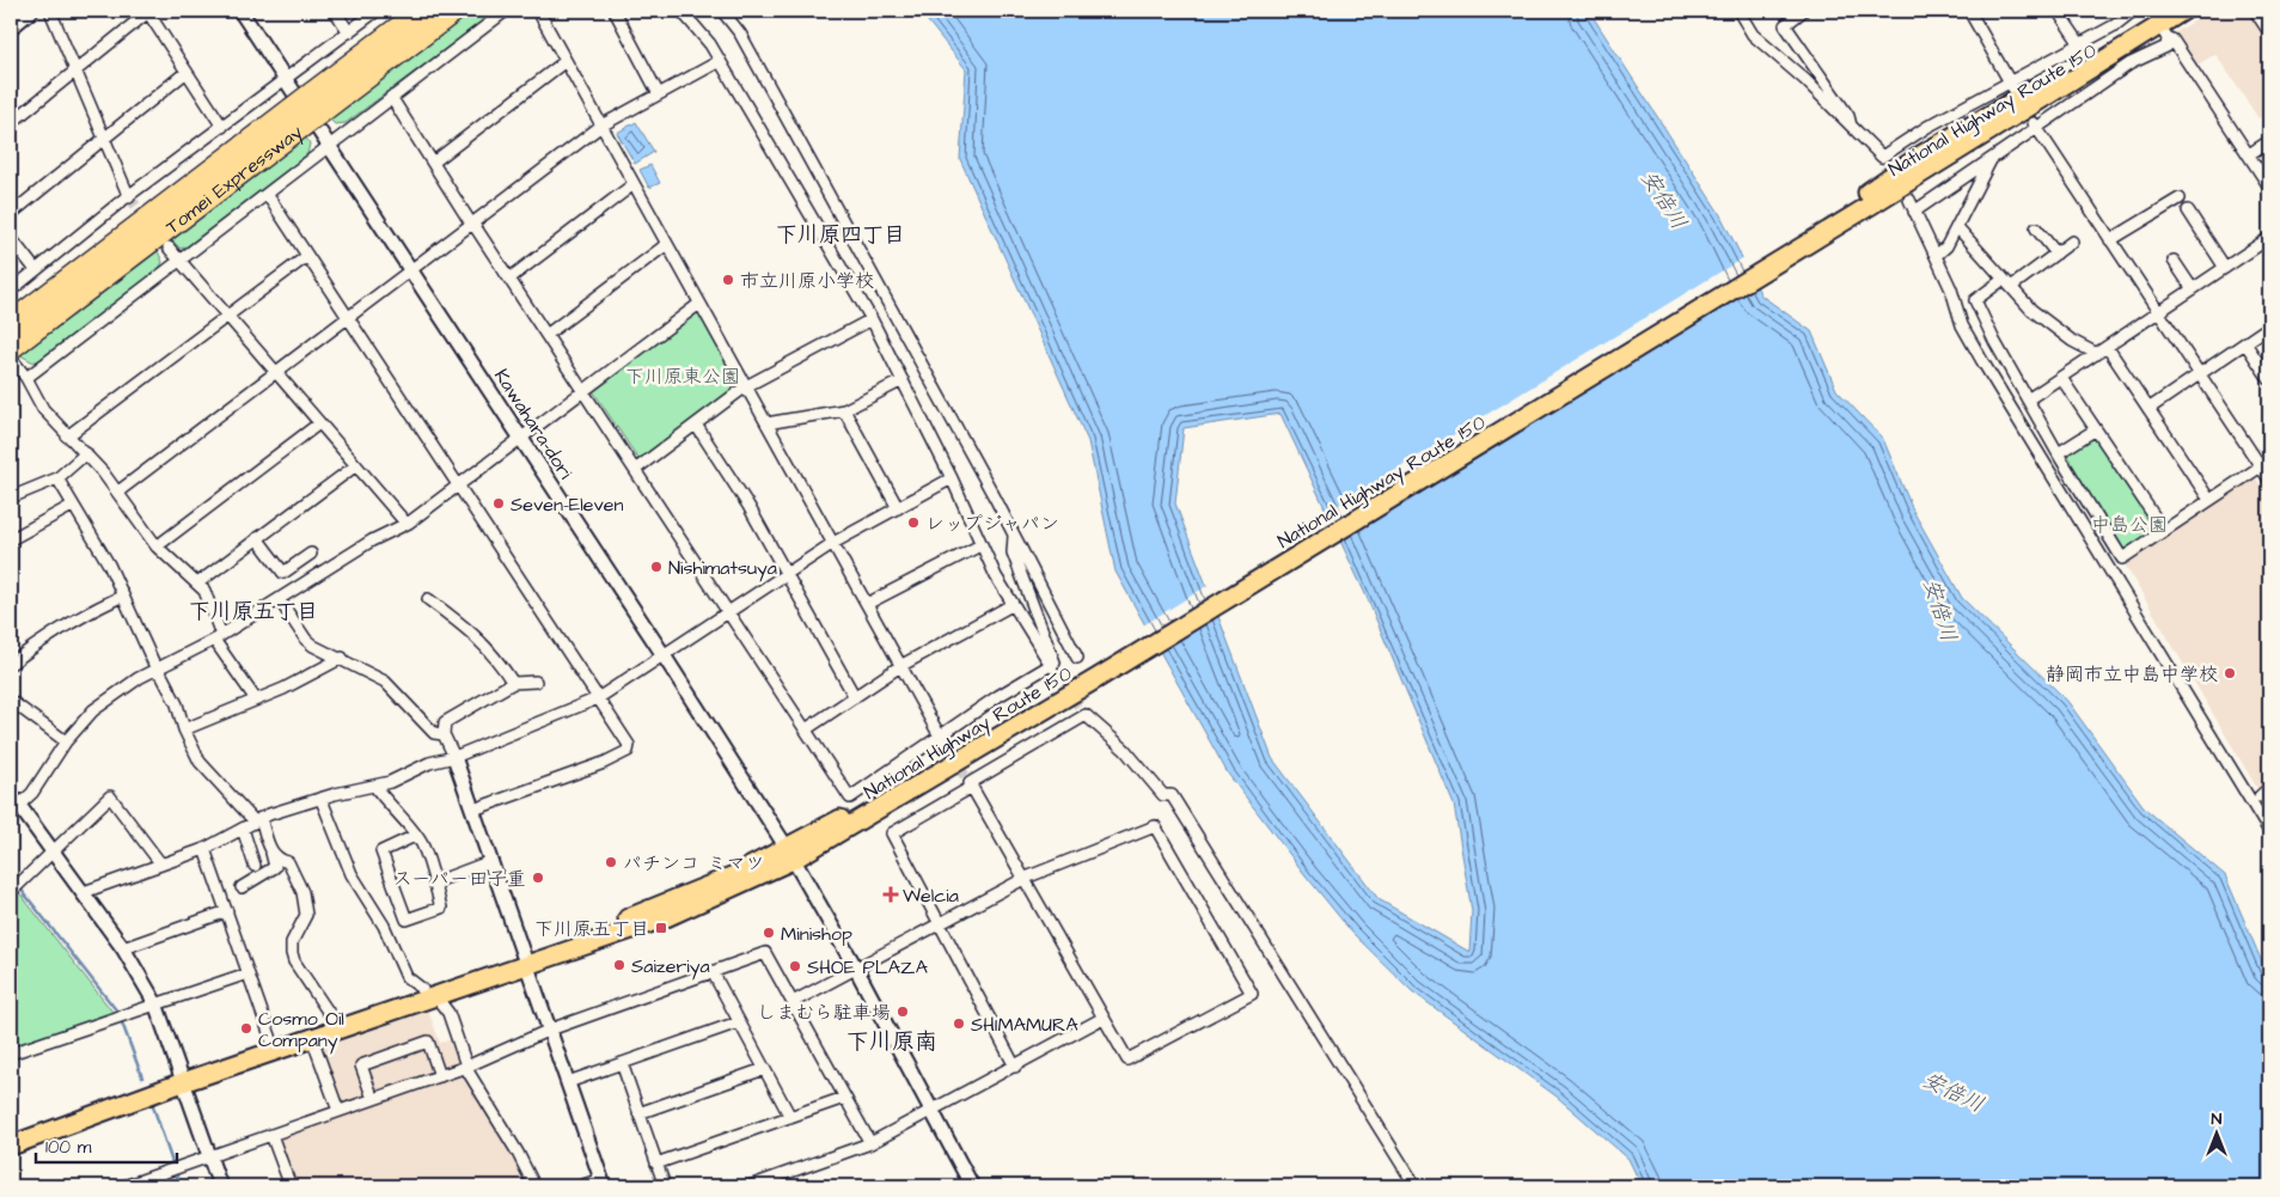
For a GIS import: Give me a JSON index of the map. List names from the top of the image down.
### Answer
{
  "streets": {
    "highway": ["National Highway Route 150", "Tomei Expressway"],
    "street": ["Kawahara-dori"]
  },
  "crossings": [
    ["National Highway Route 150", "Kawahara-dori"]
  ],
  "districts": ["下川原四丁目", "下川原五丁目", "下川原南"],
  "water": ["安倍川"],
  "parks": ["下川原東公園", "中島公園"],
  "places": {
    "other": [
      "市立川原小学校",
      "Seven-Eleven",
      "レップジャパン",
      "Nishimatsuya",
      "静岡市立中島中学校",
      "パチンコ ミマツ",
      "スーパー田子重",
      "Minishop",
      "Saizeriya",
      "SHOE PLAZA",
      "しまむら駐車場",
      "SHIMAMURA",
      "Cosmo Oil Company"
    ],
    "health": ["Welcia"],
    "transit": ["下川原五丁目"]
  },
  "scale_bar": "100 m",
  "north": "top"
}
